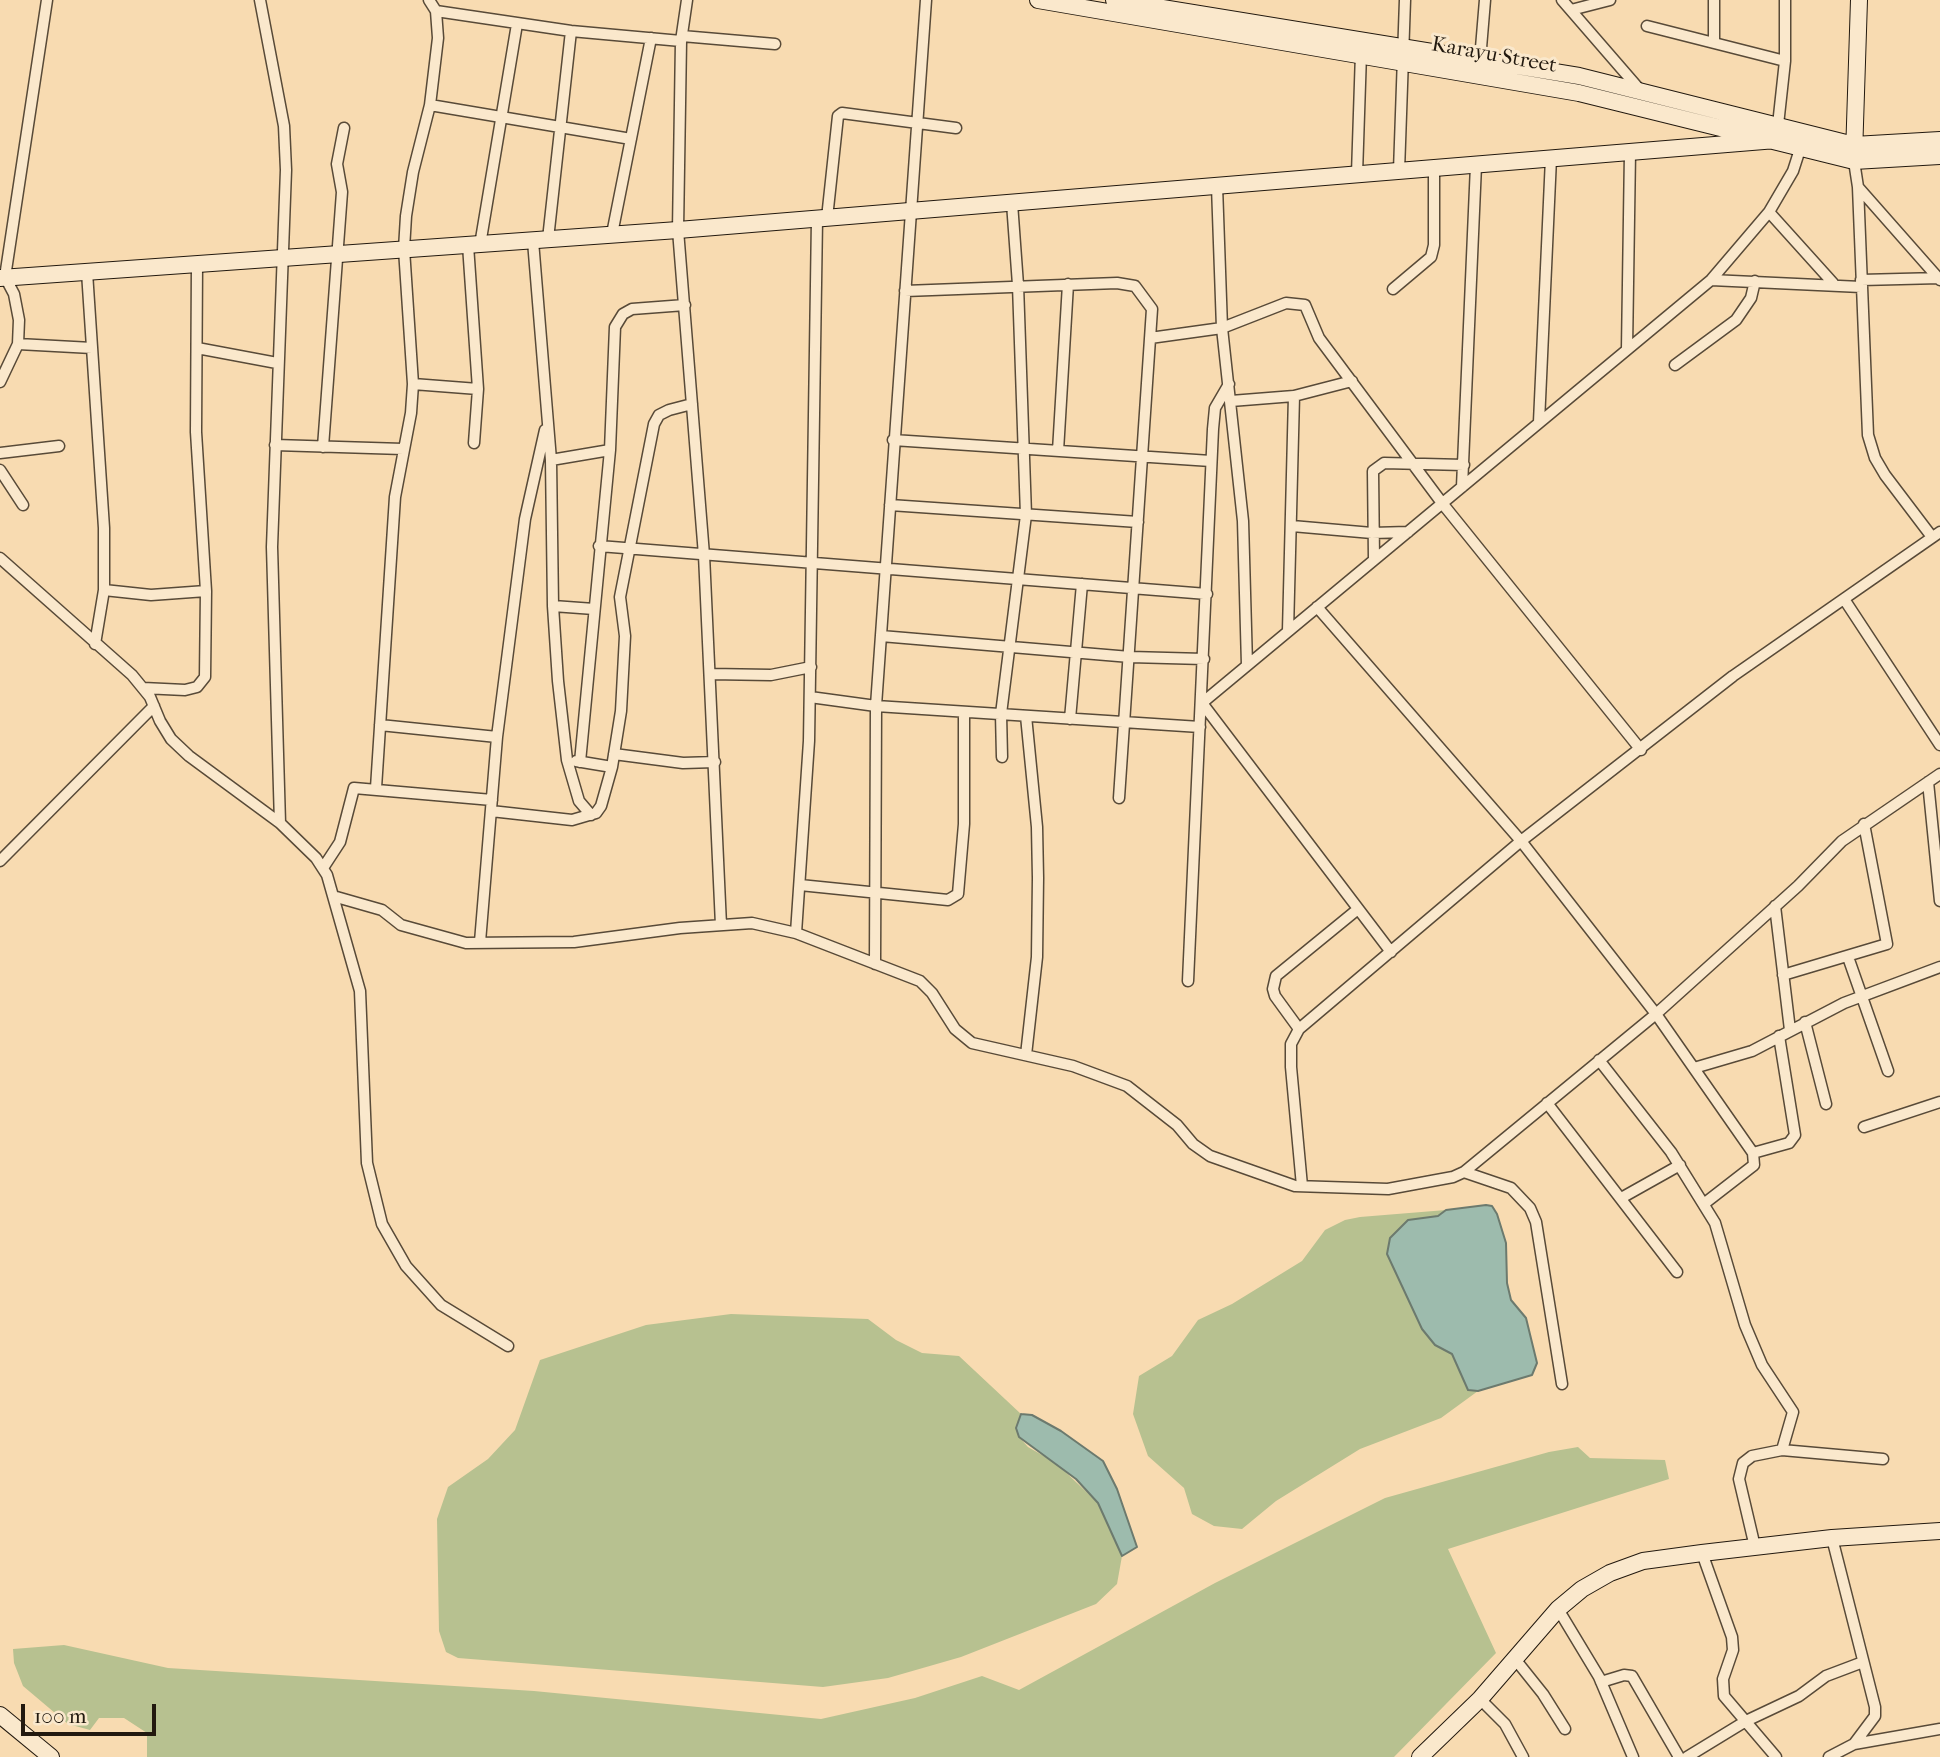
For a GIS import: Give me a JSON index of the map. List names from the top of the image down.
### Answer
{
  "streets": {
    "street": ["Karayu Street"]
  },
  "scale_bar": "100 m"
}
